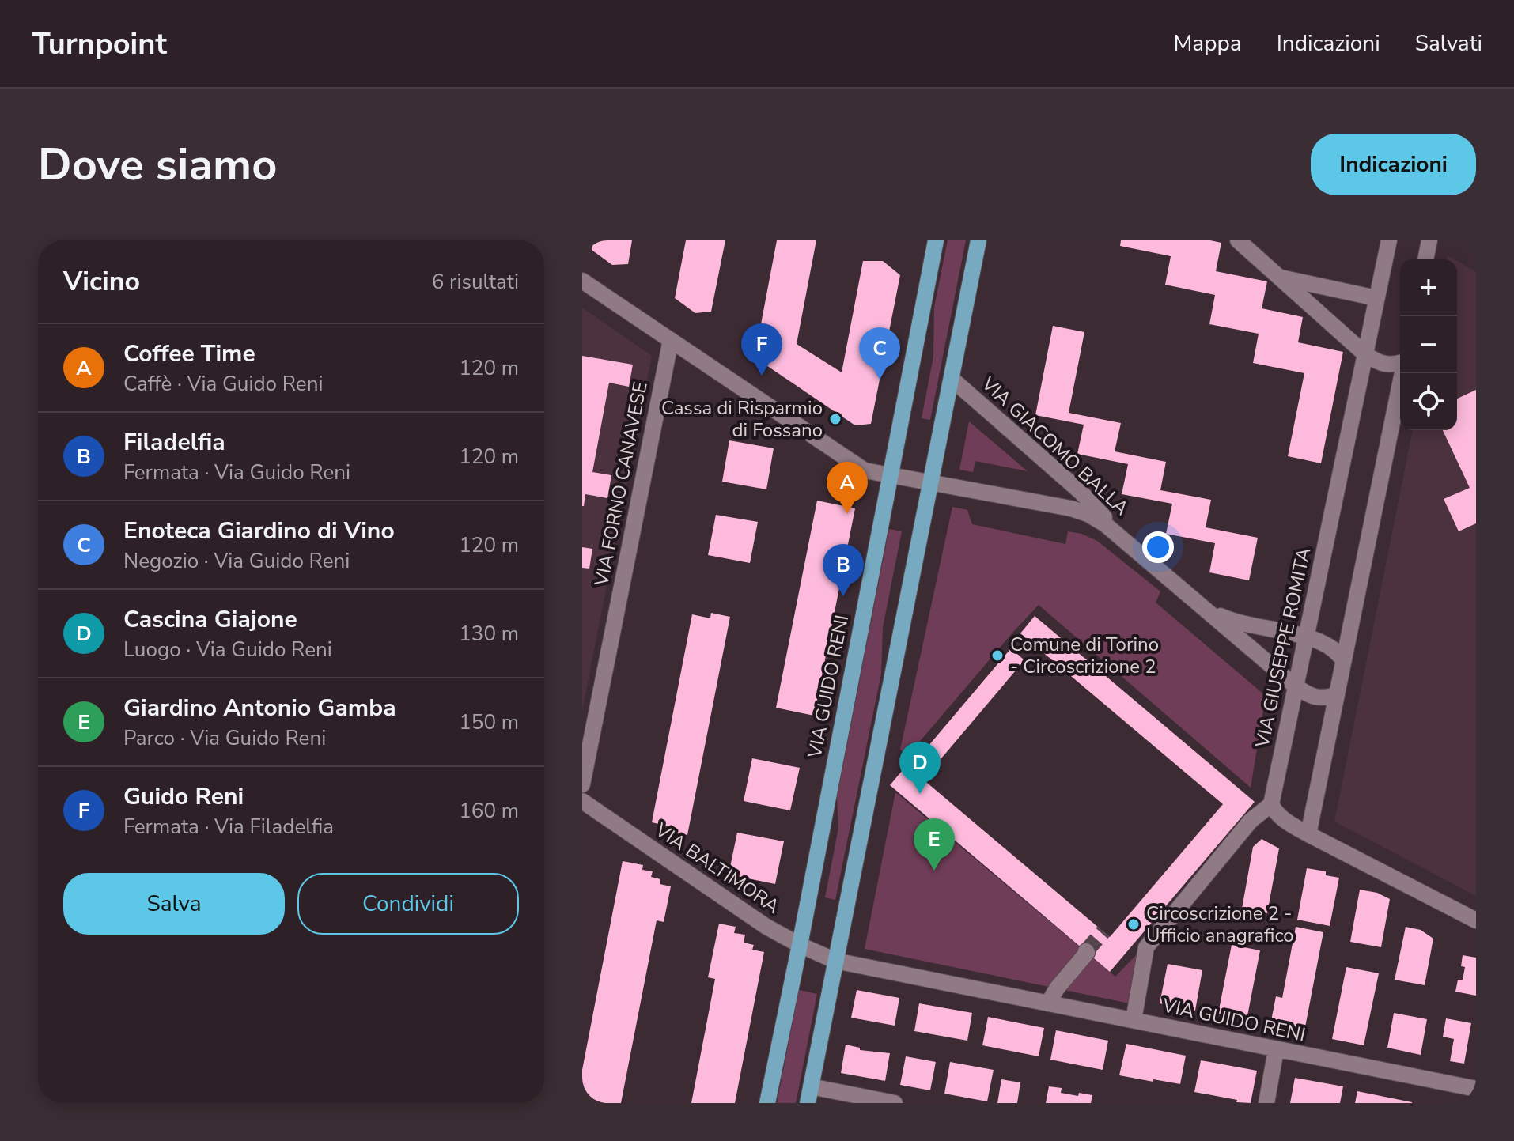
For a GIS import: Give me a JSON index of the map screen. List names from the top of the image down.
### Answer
{
  "streets": {
    "main road": ["VIA GUIDO RENI"],
    "street": [
      "VIA GIACOMO BALLA",
      "VIA FORNO CANAVESE",
      "VIA GIUSEPPE ROMITA",
      "VIA BALTIMORA"
    ]
  },
  "crossings": [
    ["VIA GIACOMO BALLA", "VIA FORNO CANAVESE"],
    ["VIA GIACOMO BALLA", "VIA GIUSEPPE ROMITA"],
    ["VIA GIACOMO BALLA", "VIA GUIDO RENI"],
    ["VIA GUIDO RENI", "VIA BALTIMORA"]
  ],
  "places": ["Cassa di Risparmio di Fossano", "Comune di Torino - Circoscrizione 2", "Circoscrizione 2 - Ufficio anagrafico"],
  "page": {
    "header": "Turnpoint",
    "nav": ["Mappa", "Indicazioni", "Salvati"],
    "buttons": [
      "Indicazioni",
      ["Salva", "Condividi"]
    ],
    "title": "Dove siamo",
    "heading": ["Vicino", "6 risultati"],
    "map_buttons": ["+", "−"],
    "list": [
      {
        "mark": "A",
        "name": "Coffee Time",
        "note": "Caffè · Via Guido Reni",
        "value": "120 m"
      },
      {
        "mark": "B",
        "name": "Filadelfia",
        "note": "Fermata · Via Guido Reni",
        "value": "120 m"
      },
      {
        "mark": "C",
        "name": "Enoteca Giardino di Vino",
        "note": "Negozio · Via Guido Reni",
        "value": "120 m"
      },
      {
        "mark": "D",
        "name": "Cascina Giajone",
        "note": "Luogo · Via Guido Reni",
        "value": "130 m"
      },
      {
        "mark": "E",
        "name": "Giardino Antonio Gamba",
        "note": "Parco · Via Guido Reni",
        "value": "150 m"
      },
      {
        "mark": "F",
        "name": "Guido Reni",
        "note": "Fermata · Via Filadelfia",
        "value": "160 m"
      }
    ],
    "pins": [
      "F",
      "C",
      "A",
      "B",
      "D",
      "E"
    ]
  }
}
